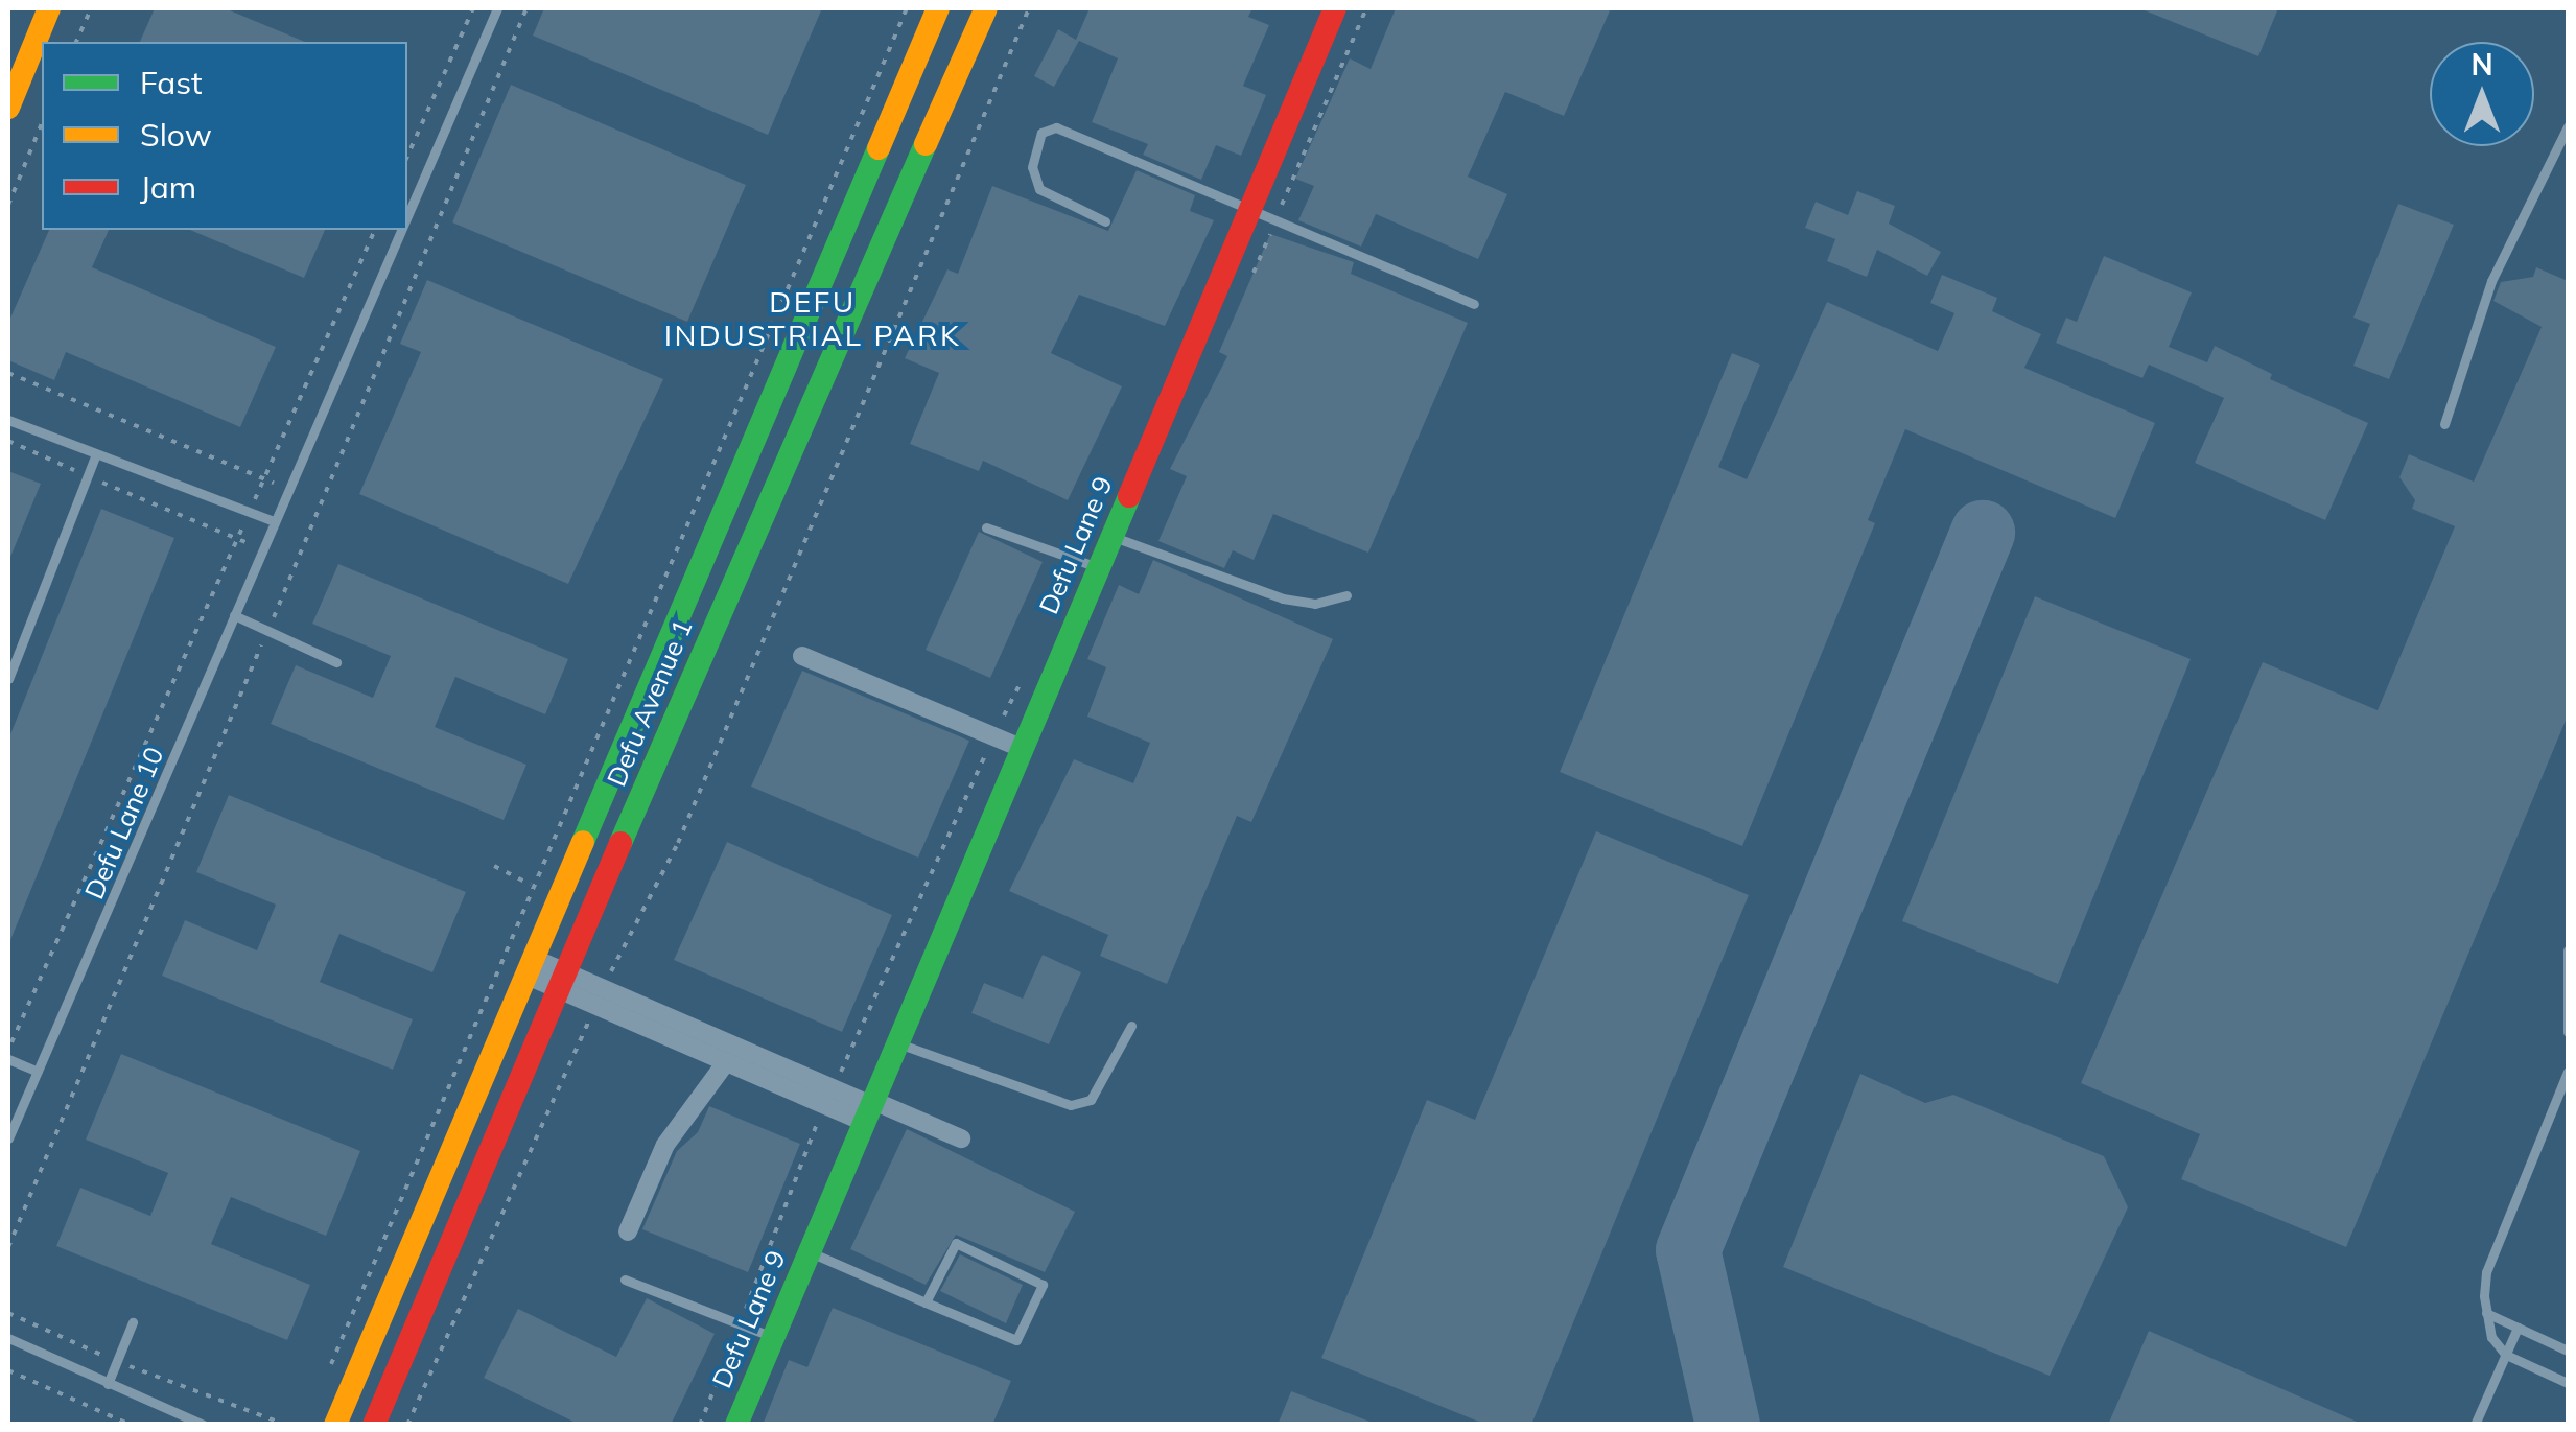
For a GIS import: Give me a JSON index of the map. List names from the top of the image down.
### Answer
{
  "streets": {
    "main road": ["Defu Lane 9", "Defu Avenue 1"],
    "lane": ["Defu Lane 10"]
  },
  "districts": ["DEFU INDUSTRIAL PARK"],
  "legend": ["Fast", "Slow", "Jam"],
  "north": "top"
}
